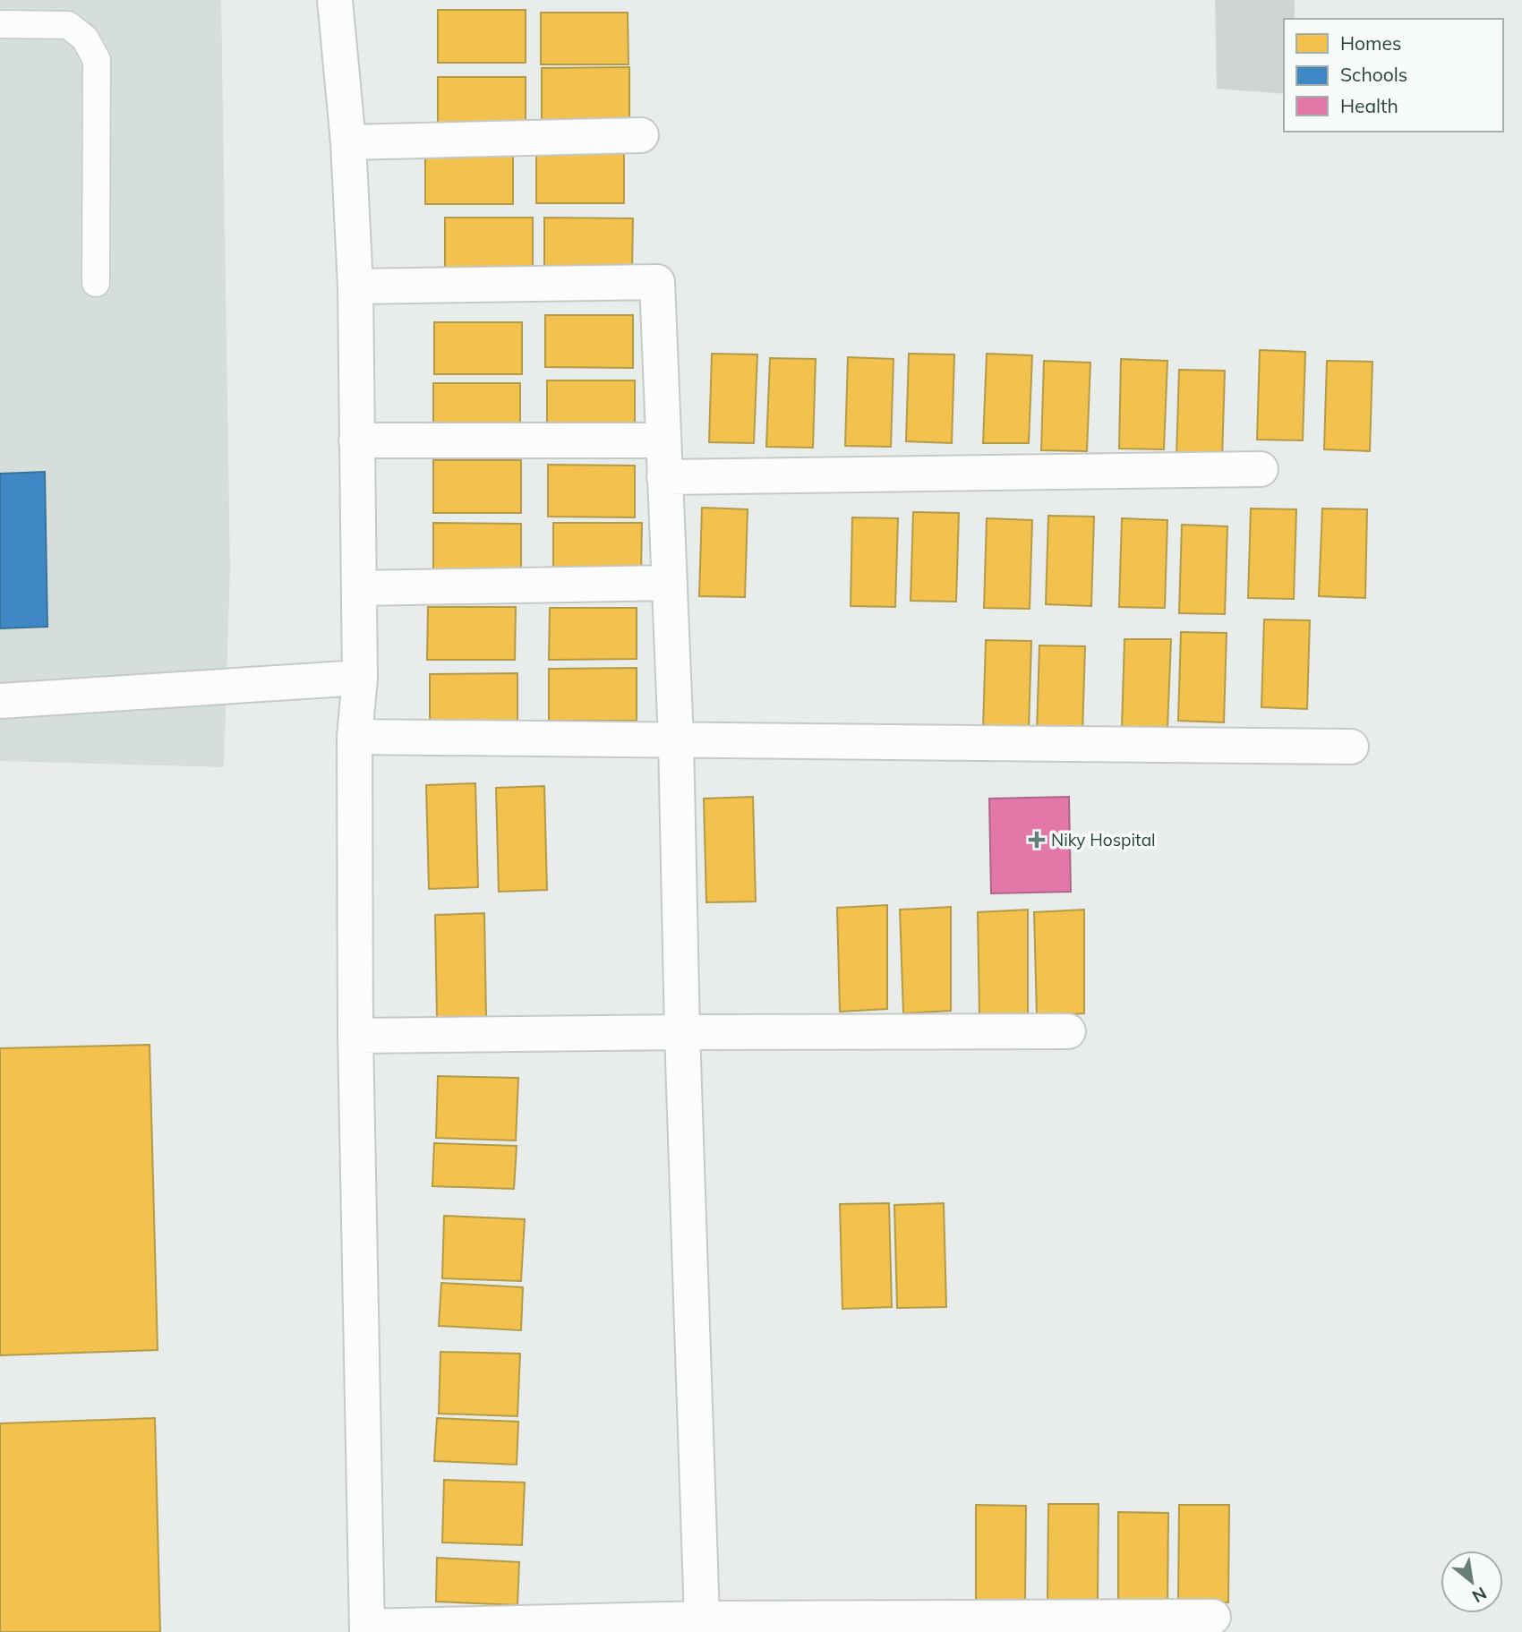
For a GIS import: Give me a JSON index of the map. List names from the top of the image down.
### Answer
{
  "places": {
    "health": ["Niky Hospital"]
  },
  "legend": ["Homes", "Schools", "Health"],
  "north": "bottom right"
}
